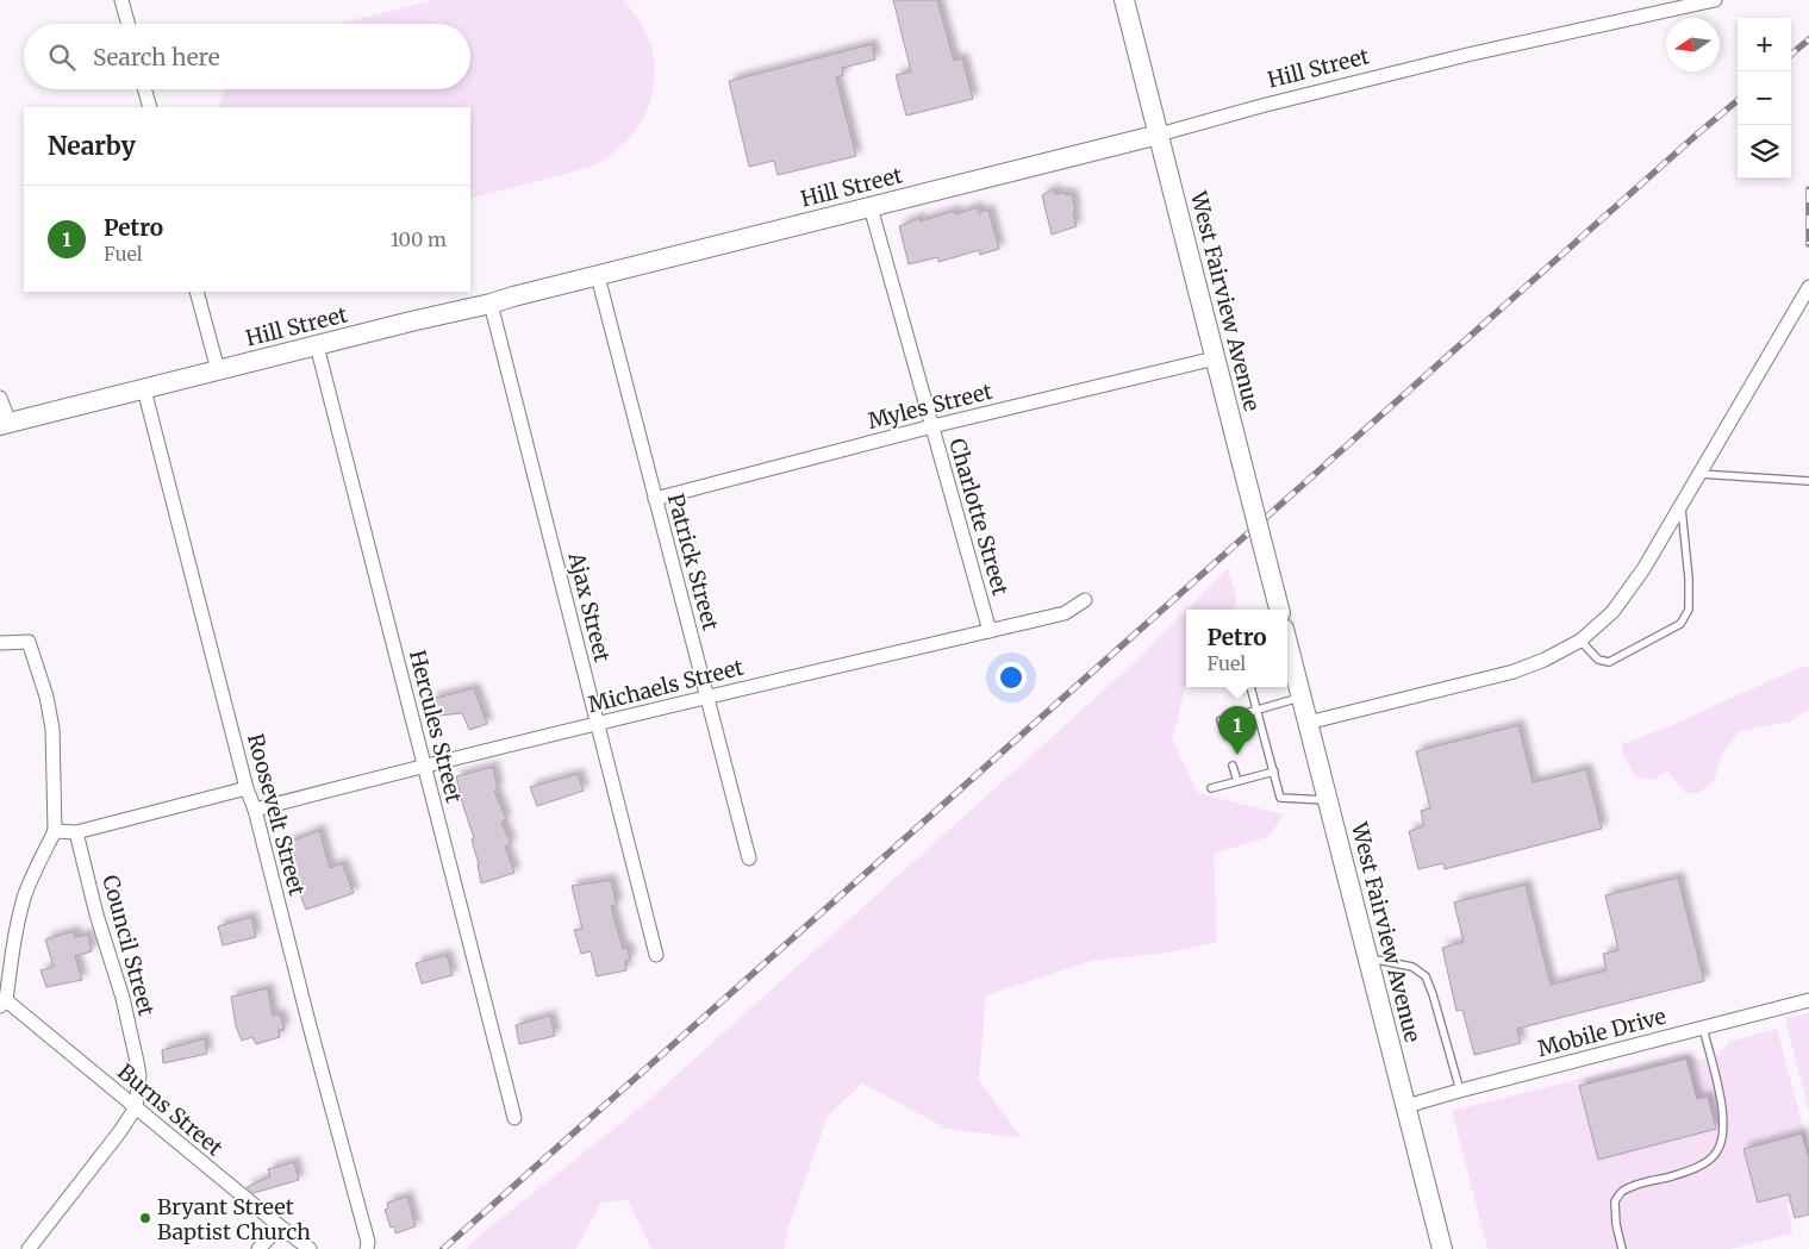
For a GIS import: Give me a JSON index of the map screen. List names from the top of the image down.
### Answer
{
  "streets": {
    "main road": ["Hill Street", "West Fairview Avenue"],
    "street": [
      "Myles Street",
      "Charlotte Street",
      "Patrick Street",
      "Ajax Street",
      "Michaels Street",
      "Hercules Street",
      "Roosevelt Street",
      "Council Street",
      "Mobile Drive",
      "Burns Street"
    ]
  },
  "crossings": [
    ["Hill Street", "West Fairview Avenue"],
    ["Hill Street", "Charlotte Street"],
    ["Hill Street", "Patrick Street"],
    ["Hill Street", "Ajax Street"],
    ["Hill Street", "Hercules Street"],
    ["Hill Street", "Roosevelt Street"],
    ["West Fairview Avenue", "Myles Street"],
    ["West Fairview Avenue", "Mobile Drive"],
    ["Myles Street", "Charlotte Street"],
    ["Myles Street", "Patrick Street"],
    ["Charlotte Street", "Michaels Street"],
    ["Patrick Street", "Michaels Street"],
    ["Ajax Street", "Michaels Street"],
    ["Michaels Street", "Hercules Street"],
    ["Michaels Street", "Roosevelt Street"],
    ["Council Street", "Burns Street"]
  ],
  "places": ["Bryant Street Baptist Church"],
  "north": "left",
  "page": {
    "map_buttons": ["+", "−"],
    "search": "Search here",
    "heading": "Nearby",
    "list": [
      {
        "mark": "1",
        "name": "Petro",
        "note": "Fuel",
        "value": "100 m"
      }
    ],
    "popup": ["Petro", "Fuel"],
    "pins": "1"
  }
}
